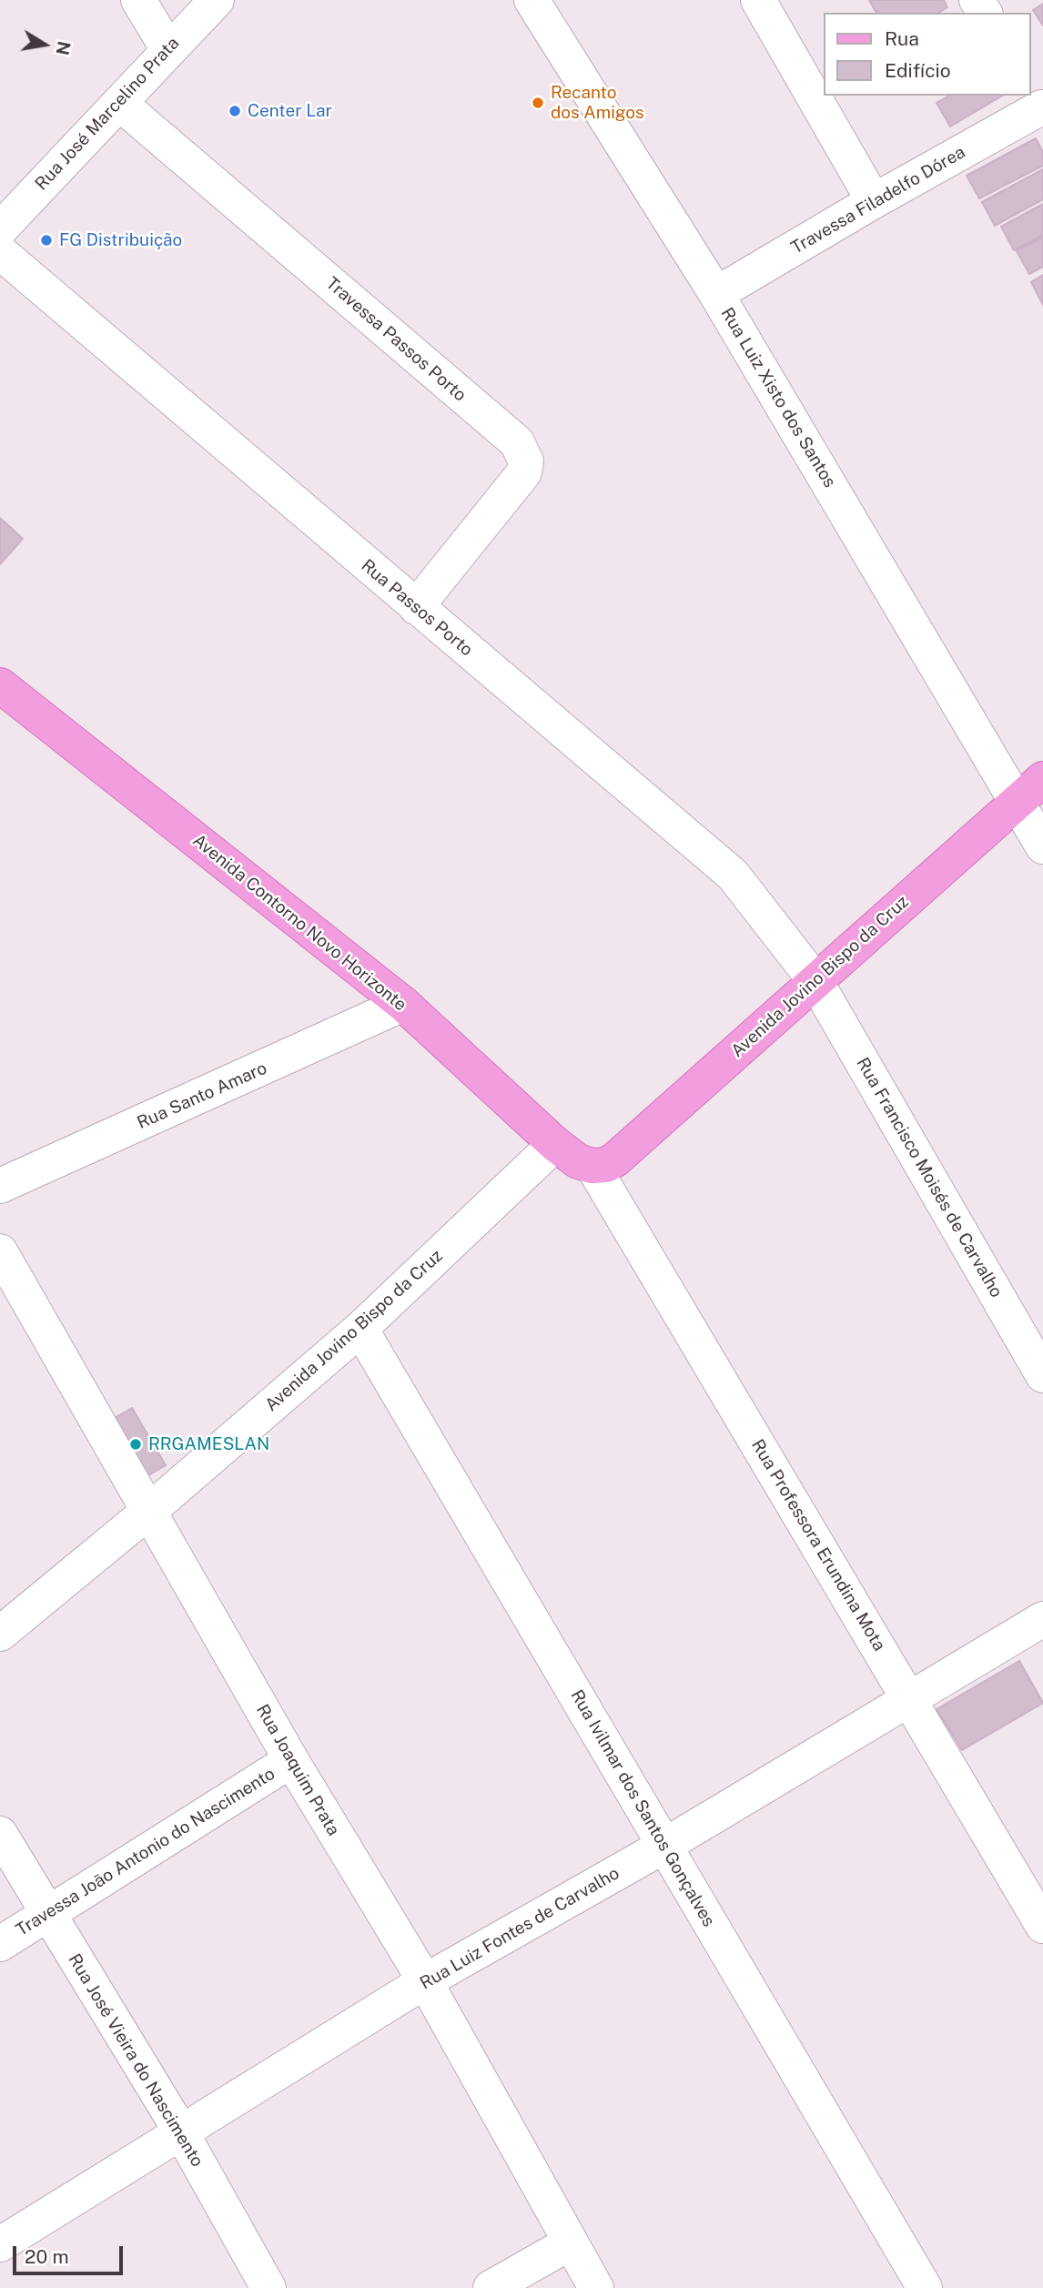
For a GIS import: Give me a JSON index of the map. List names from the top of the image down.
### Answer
{
  "streets": {
    "main road": ["Avenida Contorno Novo Horizonte", "Avenida Jovino Bispo da Cruz"],
    "street": [
      "Rua José Marcelino Prata",
      "Travessa Filadelfo Dórea",
      "Travessa Passos Porto",
      "Rua Luiz Xisto dos Santos",
      "Rua Passos Porto",
      "Rua Santo Amaro",
      "Rua Francisco Moisés de Carvalho",
      "Rua Professora Erundina Mota",
      "Rua Joaquim Prata",
      "Rua Ivilmar dos Santos Gonçalves",
      "Travessa João Antonio do Nascimento",
      "Rua Luiz Fontes de Carvalho",
      "Rua José Vieira do Nascimento"
    ]
  },
  "crossings": [
    ["Rua José Marcelino Prata", "Travessa Passos Porto"],
    ["Travessa Filadelfo Dórea", "Rua Luiz Xisto dos Santos"],
    ["Travessa Passos Porto", "Rua Passos Porto"],
    ["Rua Luiz Xisto dos Santos", "Avenida Jovino Bispo da Cruz"],
    ["Rua Passos Porto", "Avenida Jovino Bispo da Cruz"],
    ["Rua Passos Porto", "Rua Francisco Moisés de Carvalho"],
    ["Avenida Contorno Novo Horizonte", "Avenida Jovino Bispo da Cruz"],
    ["Avenida Contorno Novo Horizonte", "Rua Santo Amaro"],
    ["Avenida Contorno Novo Horizonte", "Rua Professora Erundina Mota"],
    ["Avenida Jovino Bispo da Cruz", "Rua Francisco Moisés de Carvalho"],
    ["Avenida Jovino Bispo da Cruz", "Rua Professora Erundina Mota"],
    ["Avenida Jovino Bispo da Cruz", "Rua Joaquim Prata"],
    ["Avenida Jovino Bispo da Cruz", "Rua Ivilmar dos Santos Gonçalves"],
    ["Rua Professora Erundina Mota", "Rua Luiz Fontes de Carvalho"],
    ["Rua Joaquim Prata", "Travessa João Antonio do Nascimento"],
    ["Rua Joaquim Prata", "Rua Luiz Fontes de Carvalho"],
    ["Rua Ivilmar dos Santos Gonçalves", "Rua Luiz Fontes de Carvalho"],
    ["Travessa João Antonio do Nascimento", "Rua José Vieira do Nascimento"],
    ["Rua Luiz Fontes de Carvalho", "Rua José Vieira do Nascimento"]
  ],
  "places": [
    "Recanto dos Amigos",
    "Center Lar",
    "FG Distribuição",
    "RRGAMESLAN"
  ],
  "legend": ["Rua", "Edifício"],
  "scale_bar": "20 m",
  "north": "right"
}
